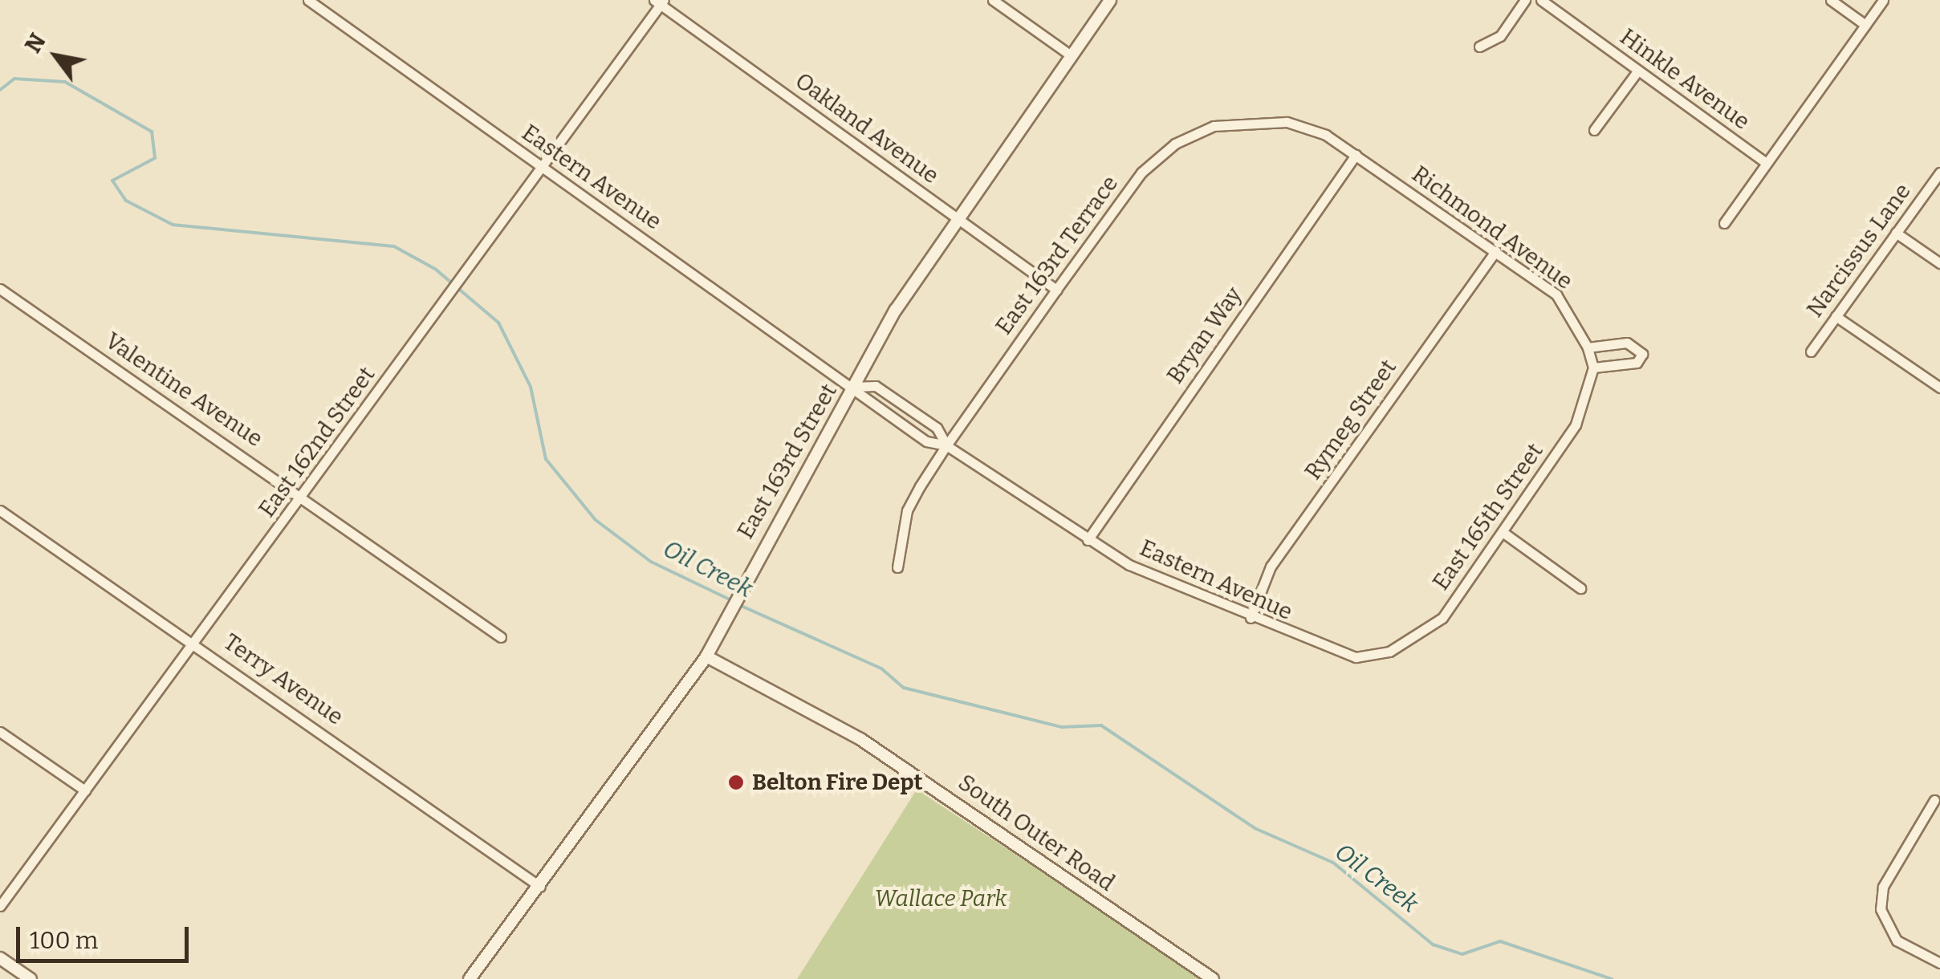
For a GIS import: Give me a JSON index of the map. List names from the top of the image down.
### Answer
{
  "streets": {
    "street": [
      "Hinkle Avenue",
      "Oakland Avenue",
      "Eastern Avenue",
      "Richmond Avenue",
      "Narcissus Lane",
      "East 163rd Terrace",
      "Bryan Way",
      "Valentine Avenue",
      "Rymeg Street",
      "East 162nd Street",
      "East 163rd Street",
      "East 165th Street",
      "Terry Avenue",
      "South Outer Road"
    ]
  },
  "crossings": [
    ["Oakland Avenue", "East 163rd Terrace"],
    ["Oakland Avenue", "East 162nd Street"],
    ["Oakland Avenue", "East 163rd Street"],
    ["Eastern Avenue", "East 163rd Terrace"],
    ["Eastern Avenue", "Bryan Way"],
    ["Eastern Avenue", "Rymeg Street"],
    ["Eastern Avenue", "East 162nd Street"],
    ["Eastern Avenue", "East 163rd Street"],
    ["Eastern Avenue", "East 165th Street"],
    ["Richmond Avenue", "East 163rd Terrace"],
    ["Richmond Avenue", "Bryan Way"],
    ["Richmond Avenue", "Rymeg Street"],
    ["East 163rd Terrace", "Bryan Way"],
    ["Valentine Avenue", "East 162nd Street"],
    ["East 162nd Street", "Terry Avenue"],
    ["East 163rd Street", "Terry Avenue"],
    ["East 163rd Street", "South Outer Road"]
  ],
  "water": ["Oil Creek"],
  "parks": ["Wallace Park"],
  "places": ["Belton Fire Dept"],
  "scale_bar": "100 m",
  "north": "top left"
}
